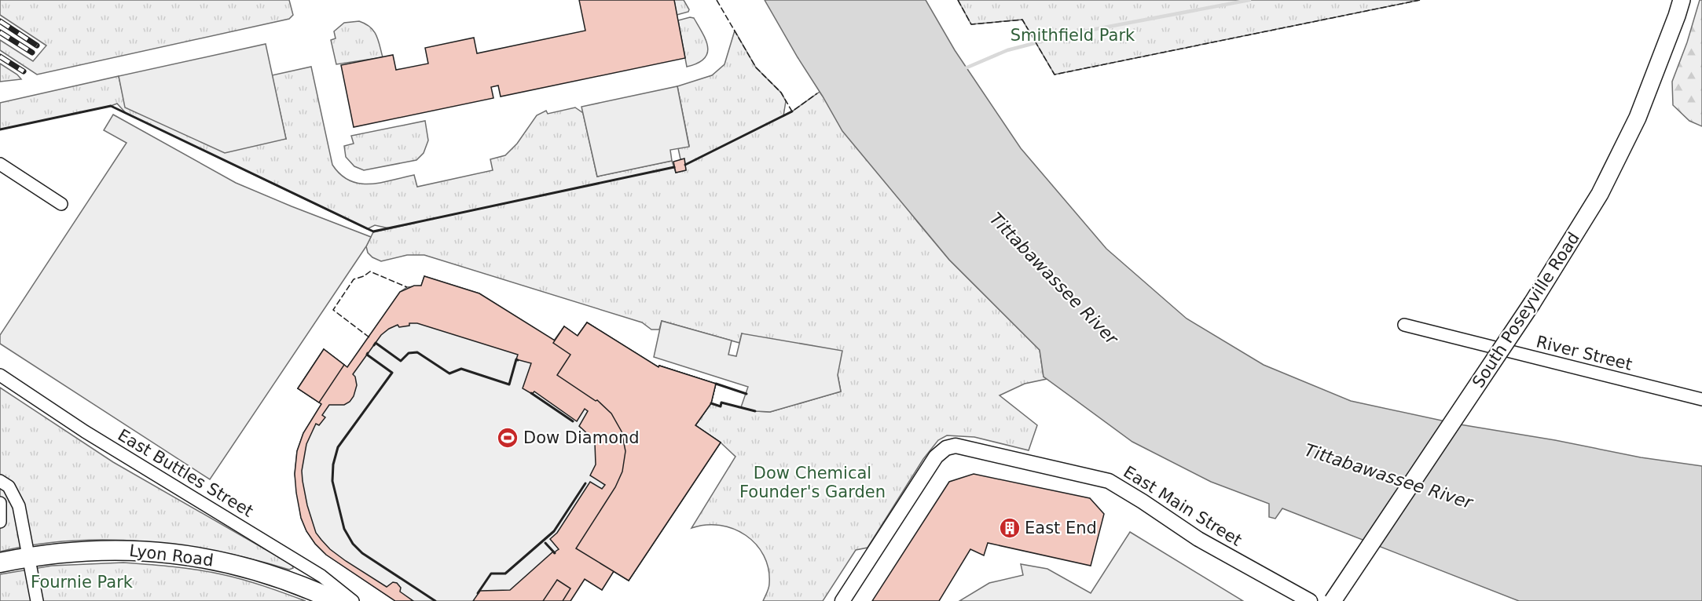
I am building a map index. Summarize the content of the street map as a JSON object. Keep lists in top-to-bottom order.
{
  "streets": {
    "highway": ["Lyon Road"],
    "main road": ["South Poseyville Road"],
    "street": ["River Street", "East Buttles Street", "East Main Street"]
  },
  "water": ["Tittabawassee River"],
  "parks": ["Smithfield Park", "Dow Chemical Founder's Garden", "Fournie Park"],
  "places": {
    "sports": ["Dow Diamond"],
    "building": ["East End"]
  }
}
